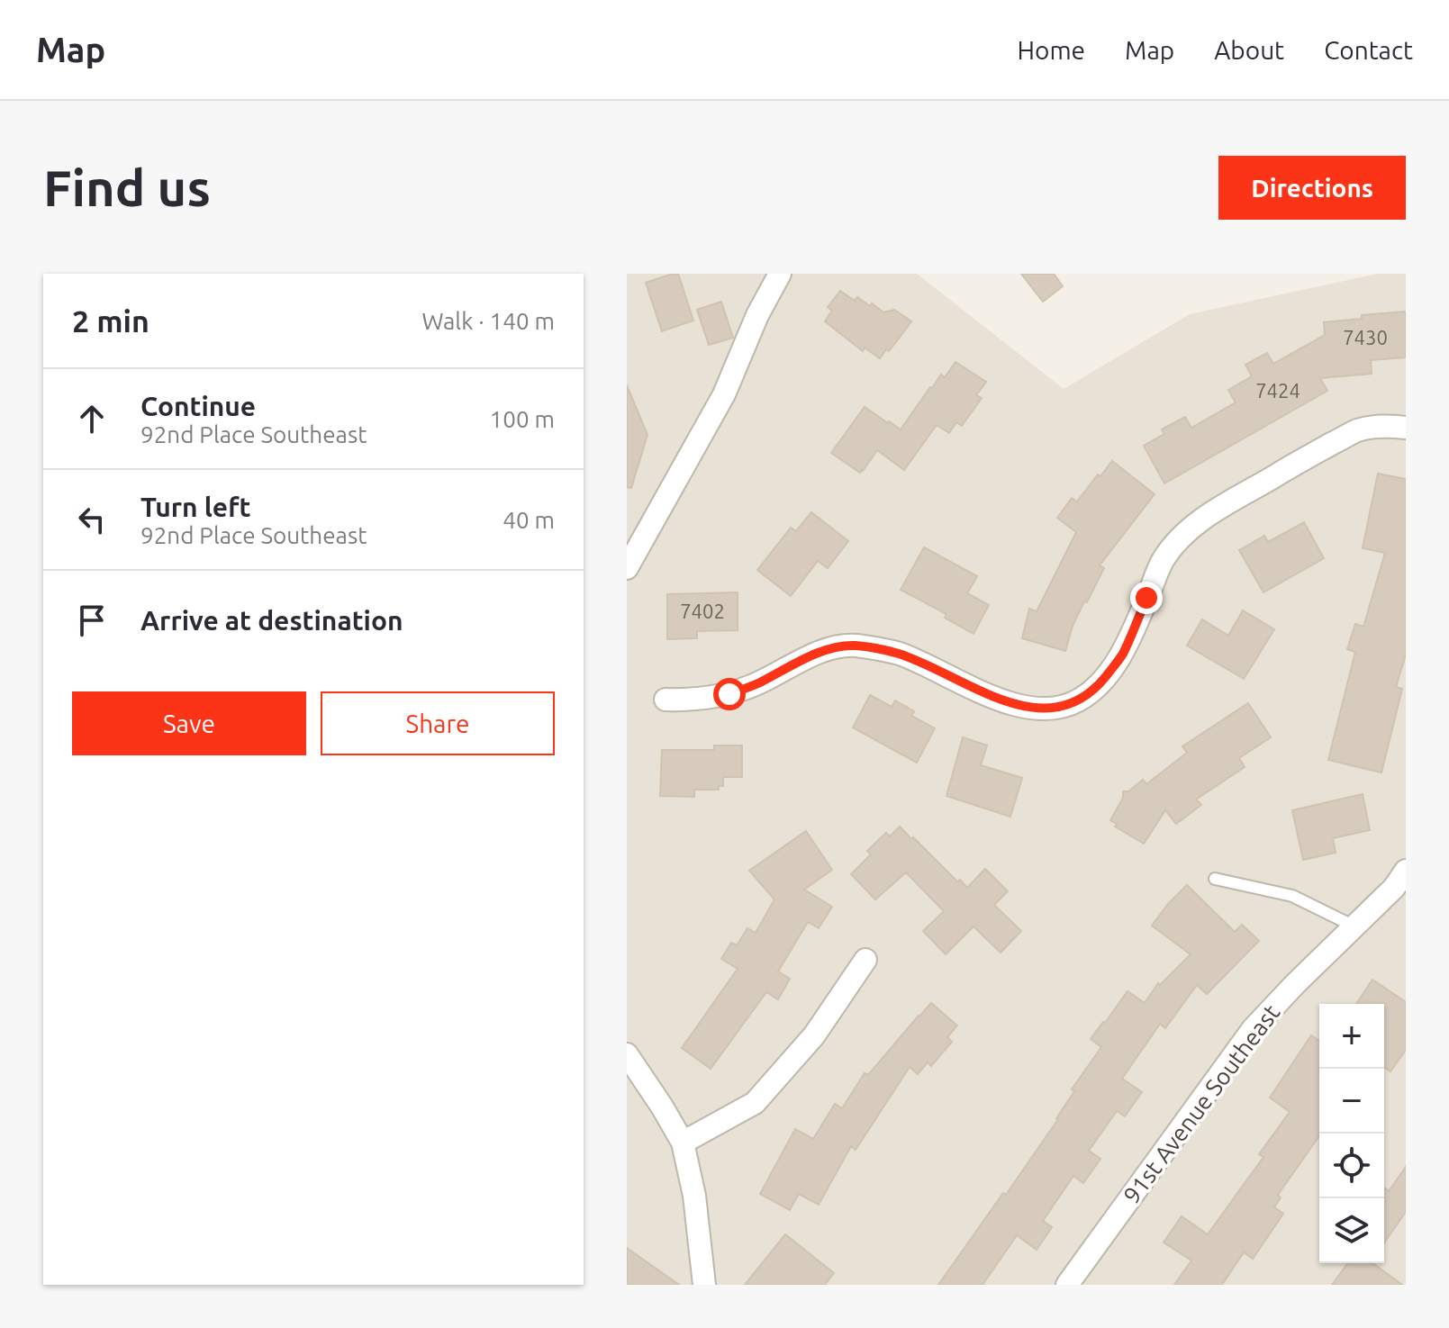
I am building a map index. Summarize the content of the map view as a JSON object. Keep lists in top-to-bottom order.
{
  "streets": {
    "street": ["91st Avenue Southeast"]
  },
  "house_numbers": ["7430", "7424", "7402"],
  "page": {
    "header": "Map",
    "nav": [
      "Home",
      "Map",
      "About",
      "Contact"
    ],
    "buttons": [
      "Directions",
      ["Save", "Share"]
    ],
    "title": "Find us",
    "heading": ["2 min", "Walk · 140 m"],
    "list": [
      ["Continue", "92nd Place Southeast", "100 m"],
      ["Turn left", "92nd Place Southeast", "40 m"],
      "Arrive at destination"
    ],
    "map_buttons": ["+", "−"]
  }
}
